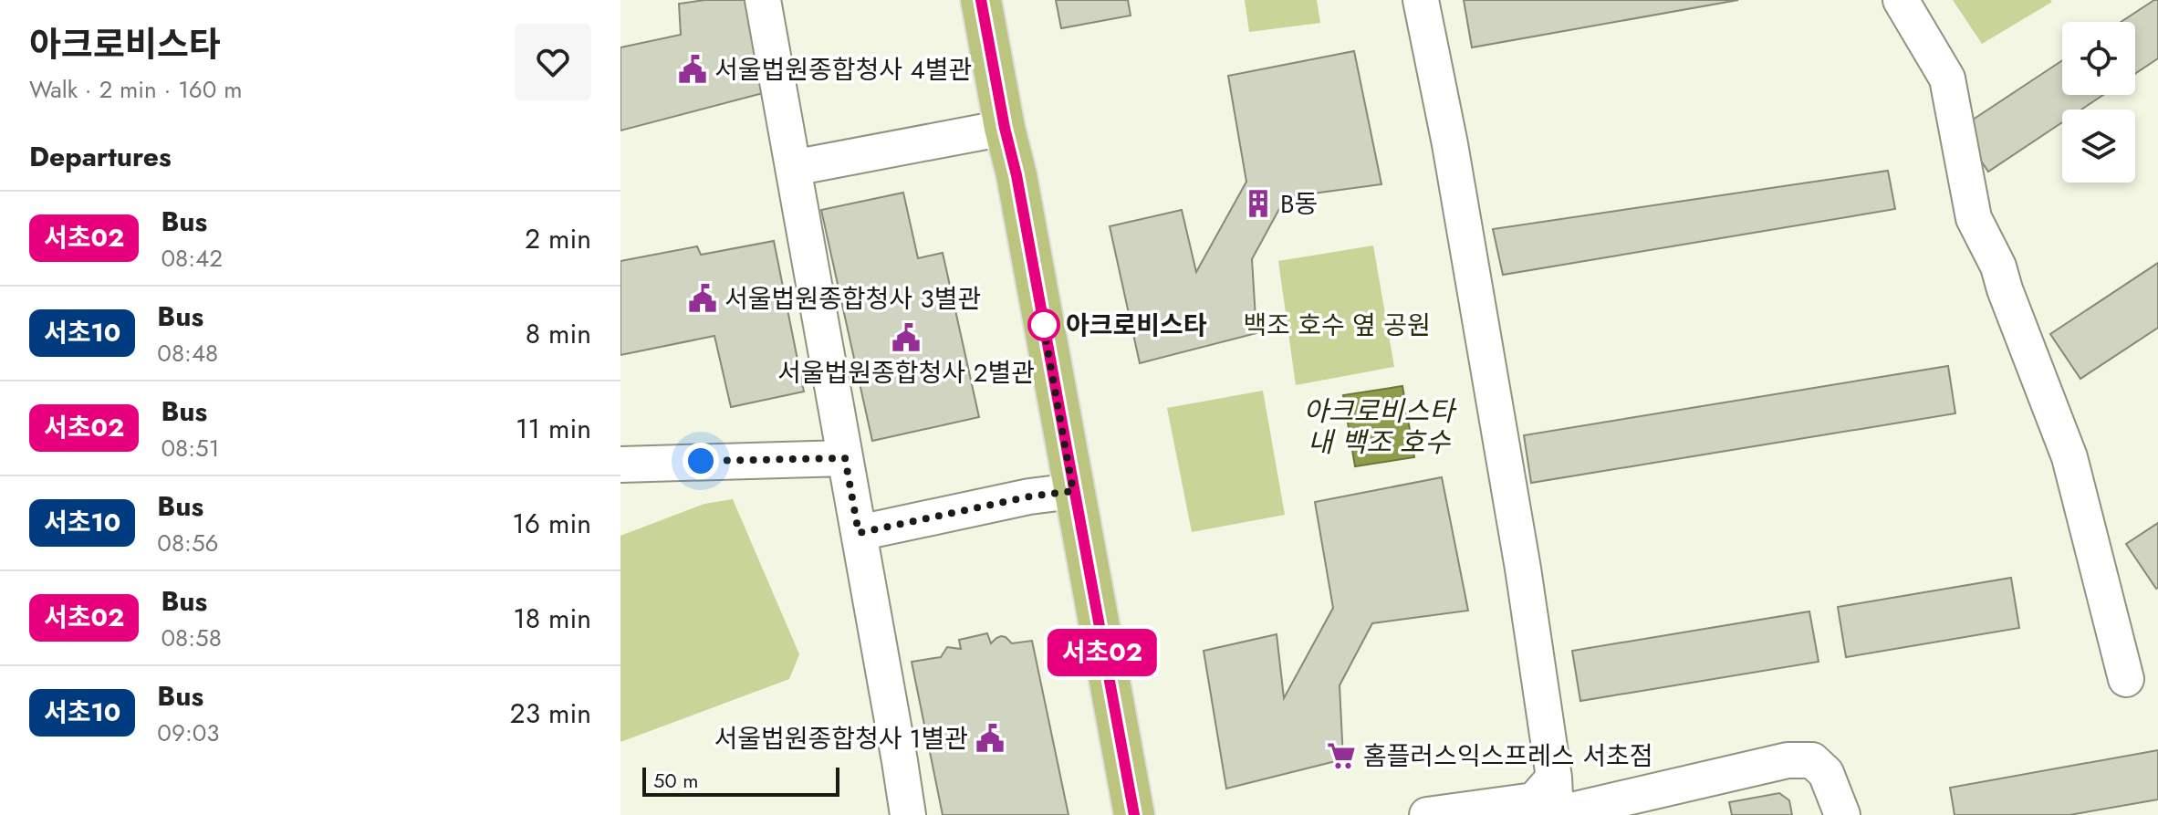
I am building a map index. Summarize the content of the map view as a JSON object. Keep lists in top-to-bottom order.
{
  "water": ["아크로비스타 내 백조 호수"],
  "parks": ["백조 호수 옆 공원"],
  "places": {
    "public building": [
      "서울법원종합청사 4별관",
      "서울법원종합청사 3별관",
      "서울법원종합청사 2별관",
      "서울법원종합청사 1별관"
    ],
    "building": ["B동"],
    "other": ["아크로비스타"],
    "supermarket": ["홈플러스익스프레스 서초점"]
  },
  "lines": ["bus line 서초02"],
  "scale_bar": "50 m",
  "page": {
    "heading": [
      ["아크로비스타", "Walk · 2 min · 160 m"],
      "Departures"
    ],
    "on_map": "서초02",
    "list": [
      {
        "mark": "서초02",
        "name": "Bus",
        "note": "08:42",
        "value": "2 min"
      },
      {
        "mark": "서초10",
        "name": "Bus",
        "note": "08:48",
        "value": "8 min"
      },
      {
        "mark": "서초02",
        "name": "Bus",
        "note": "08:51",
        "value": "11 min"
      },
      {
        "mark": "서초10",
        "name": "Bus",
        "note": "08:56",
        "value": "16 min"
      },
      {
        "mark": "서초02",
        "name": "Bus",
        "note": "08:58",
        "value": "18 min"
      },
      {
        "mark": "서초10",
        "name": "Bus",
        "note": "09:03",
        "value": "23 min"
      }
    ],
    "scale": "50 m"
  }
}
